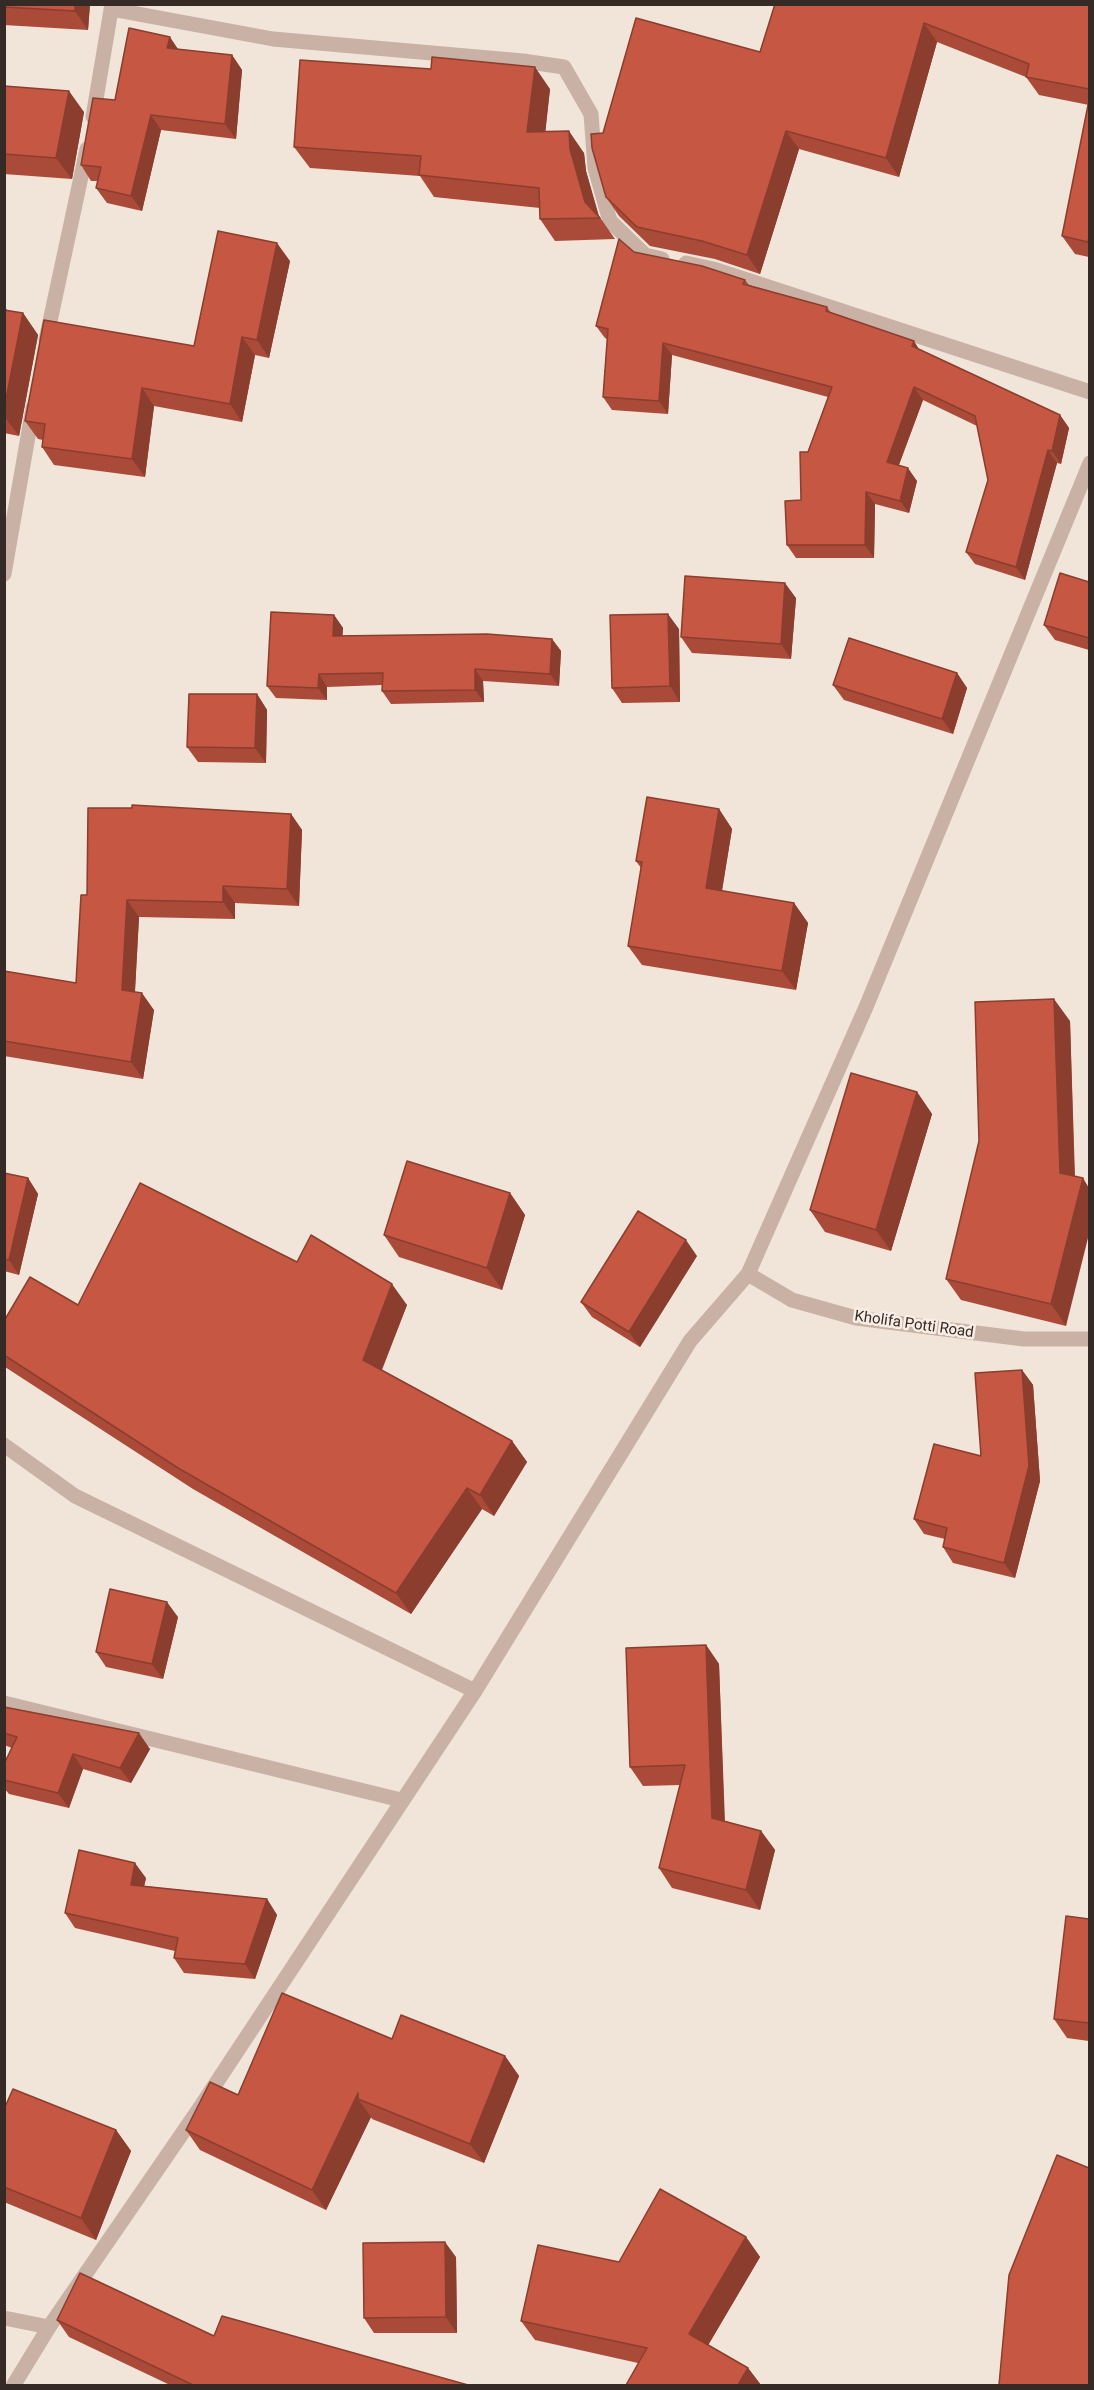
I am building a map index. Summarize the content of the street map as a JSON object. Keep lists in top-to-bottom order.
{
  "streets": {
    "street": ["Kholifa Potti Road"]
  }
}
